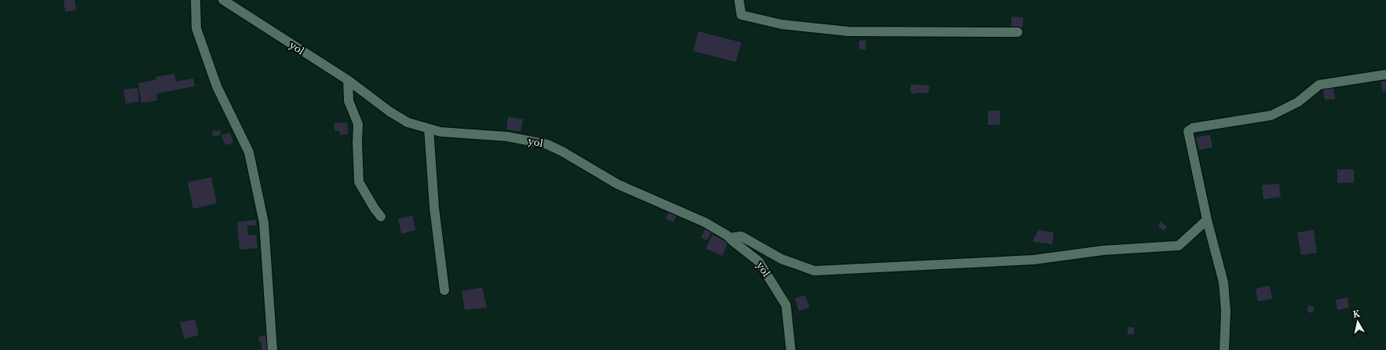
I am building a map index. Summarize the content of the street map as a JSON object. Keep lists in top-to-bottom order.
{
  "streets": {
    "street": ["yol"]
  },
  "north": "top"
}
